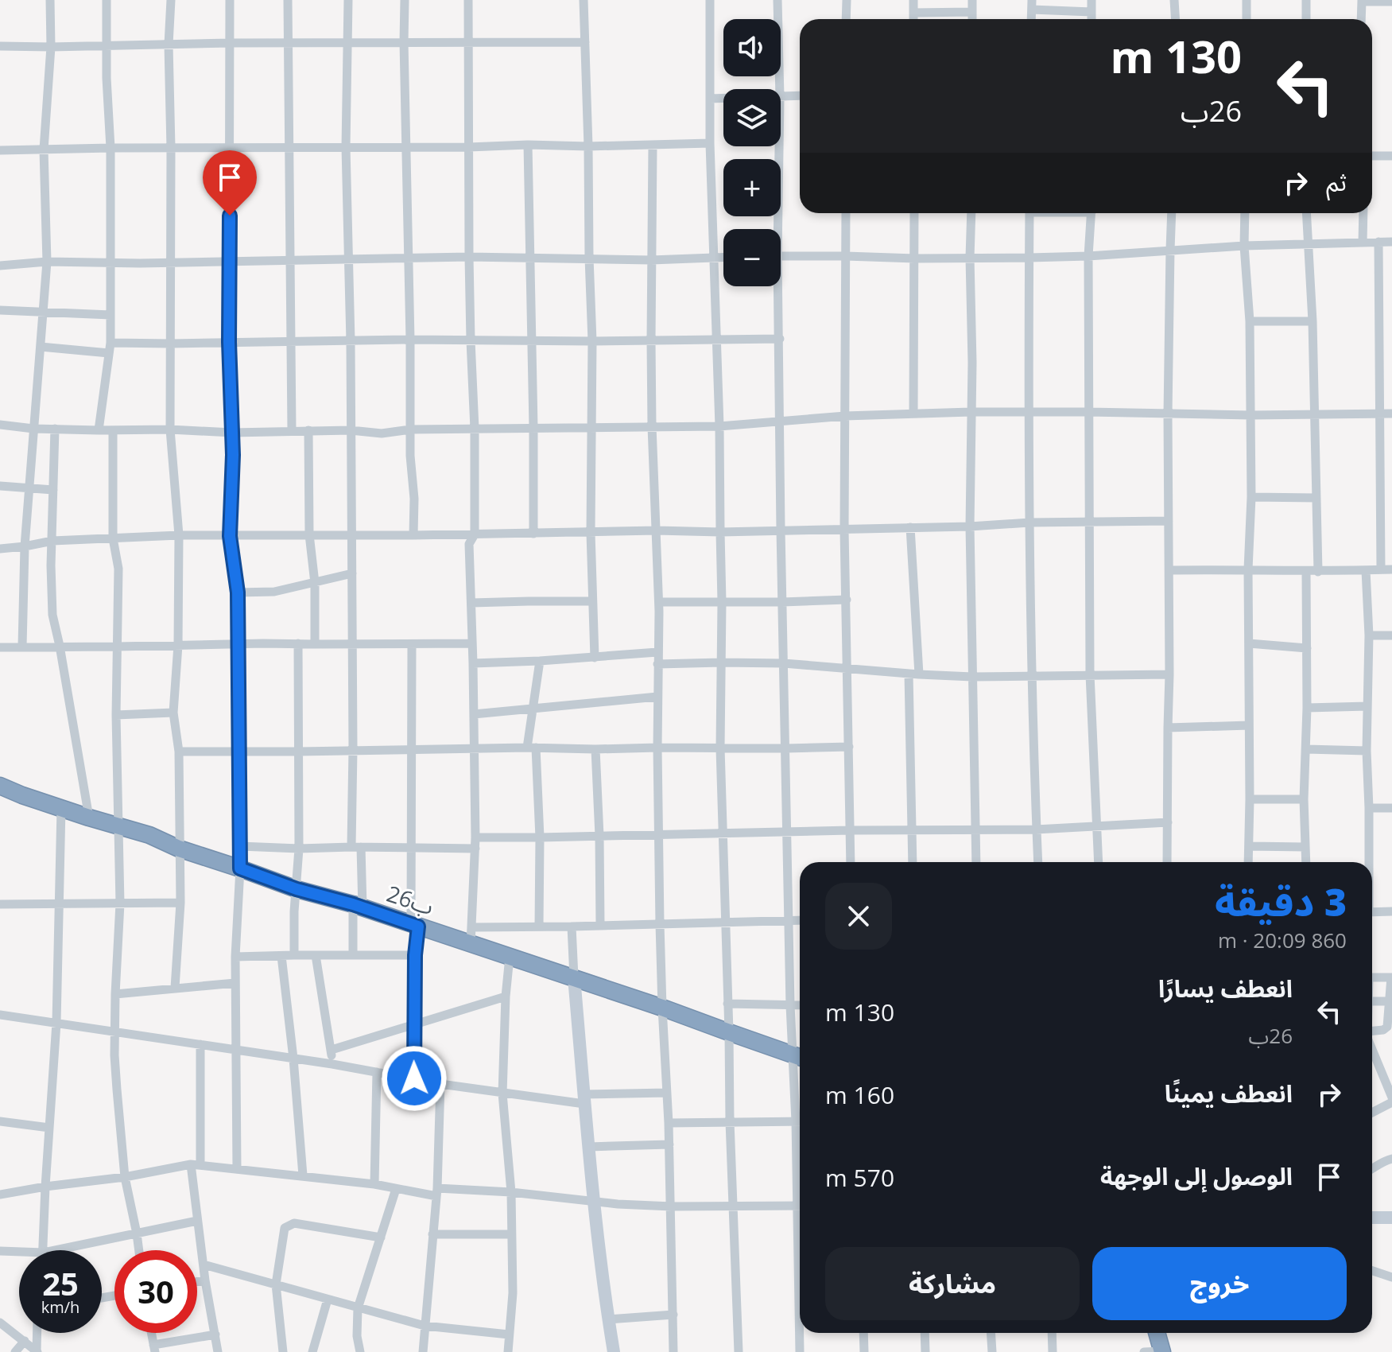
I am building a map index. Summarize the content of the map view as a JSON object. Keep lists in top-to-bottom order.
{
  "streets": {
    "highway": ["26ب"]
  },
  "page": {
    "map_buttons": ["+", "−"],
    "turn": ["130 m", "26ب"],
    "then": "ثم",
    "heading": ["3 دقيقة", "860 m · 20:09"],
    "list": [
      {
        "name": "انعطف يسارًا",
        "note": "26ب",
        "value": "130 m"
      },
      {
        "name": "انعطف يمينًا",
        "value": "160 m"
      },
      {
        "name": "الوصول إلى الوجهة",
        "value": "570 m"
      }
    ],
    "buttons": ["خروج", "مشاركة"],
    "speed": "25 km/h",
    "limit": "30"
  }
}
